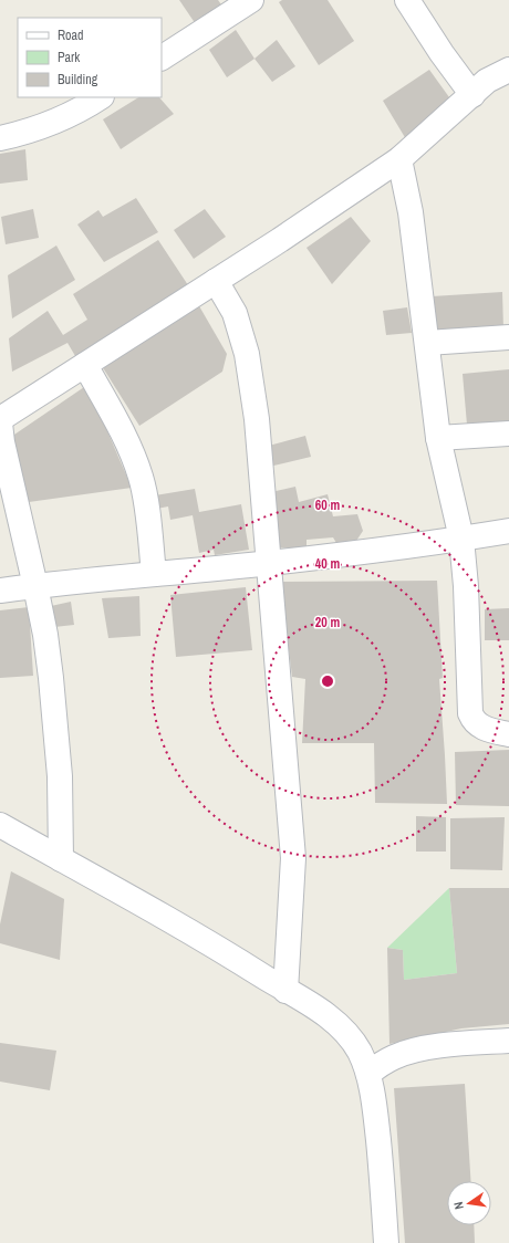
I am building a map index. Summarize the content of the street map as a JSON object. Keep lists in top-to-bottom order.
{
  "legend": ["Road", "Park", "Building"],
  "north": "left",
  "rings": ["60 m", "40 m", "20 m"]
}
